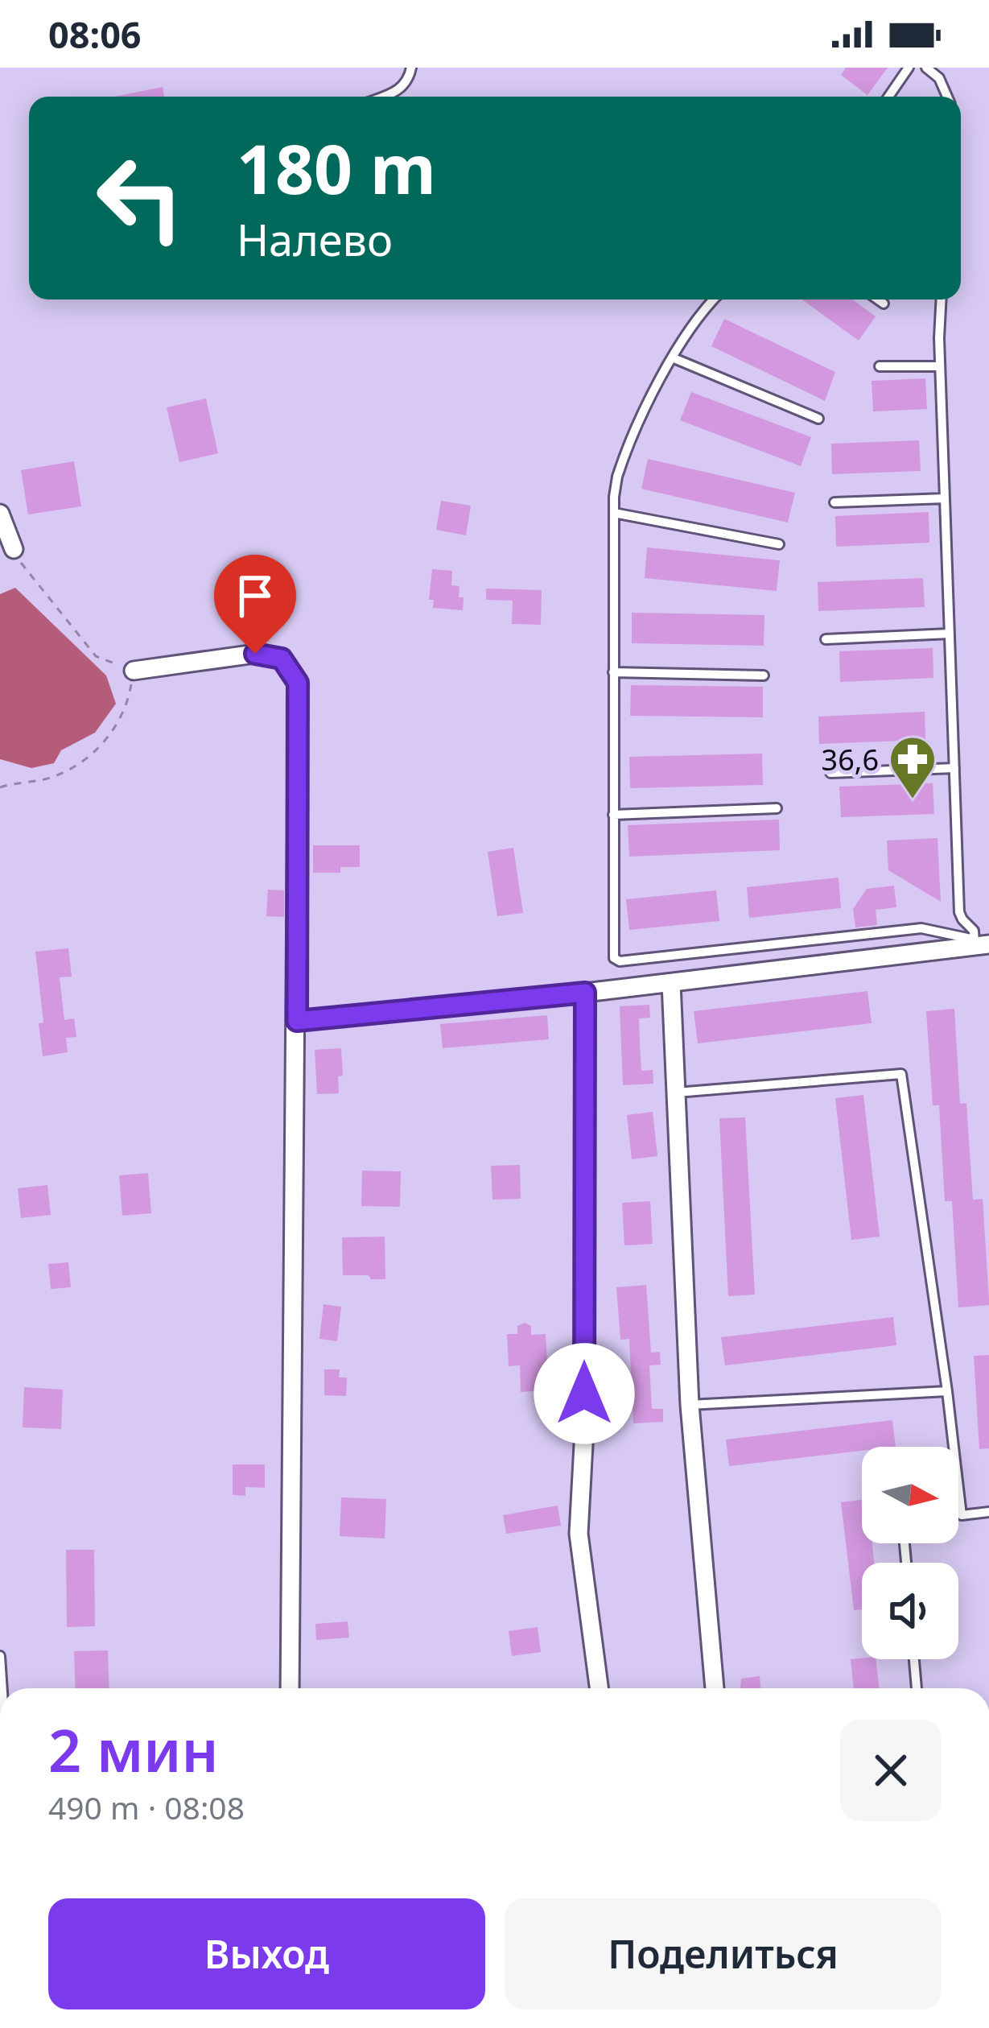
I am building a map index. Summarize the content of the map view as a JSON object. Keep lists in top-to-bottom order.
{
  "places": {
    "pharmacy": ["36,6"]
  },
  "north": "right",
  "page": {
    "status": "08:06",
    "turn": ["180 m", "Налево"],
    "heading": ["2 мин", "490 m · 08:08"],
    "buttons": ["Выход", "Поделиться"]
  }
}
